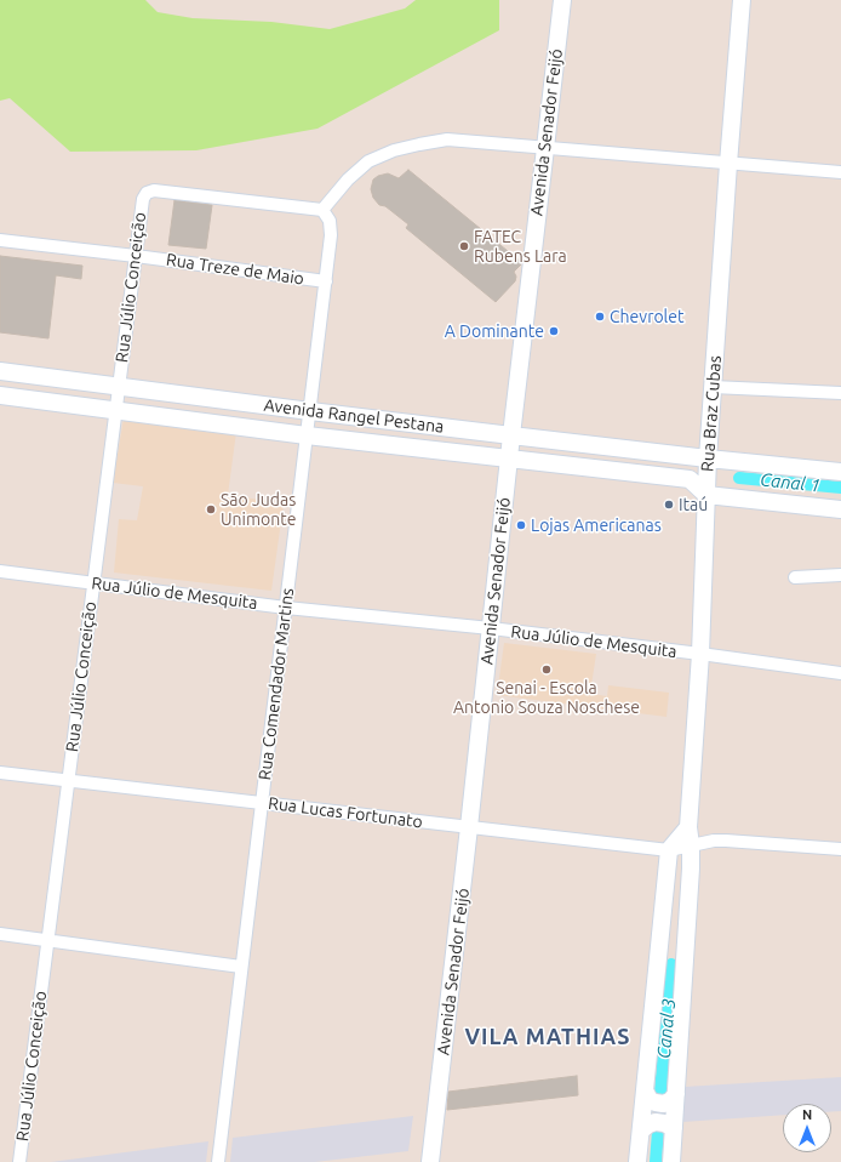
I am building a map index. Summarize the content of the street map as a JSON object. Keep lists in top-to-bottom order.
{
  "streets": {
    "main road": ["Avenida Senador Feijó", "Rua Braz Cubas", "Avenida Rangel Pestana"],
    "street": [
      "Rua Treze de Maio",
      "Rua Júlio Conceição",
      "Rua Júlio de Mesquita",
      "Rua Comendador Martins",
      "Rua Lucas Fortunato"
    ]
  },
  "crossings": [
    ["Avenida Senador Feijó", "Avenida Rangel Pestana"],
    ["Avenida Senador Feijó", "Rua Júlio de Mesquita"],
    ["Avenida Senador Feijó", "Rua Lucas Fortunato"],
    ["Rua Treze de Maio", "Rua Júlio Conceição"],
    ["Rua Treze de Maio", "Rua Comendador Martins"],
    ["Rua Júlio Conceição", "Avenida Rangel Pestana"],
    ["Rua Júlio Conceição", "Rua Júlio de Mesquita"],
    ["Rua Júlio Conceição", "Rua Comendador Martins"],
    ["Rua Júlio Conceição", "Rua Lucas Fortunato"],
    ["Rua Braz Cubas", "Avenida Rangel Pestana"],
    ["Rua Braz Cubas", "Rua Júlio de Mesquita"],
    ["Rua Braz Cubas", "Rua Lucas Fortunato"],
    ["Avenida Rangel Pestana", "Rua Comendador Martins"],
    ["Rua Júlio de Mesquita", "Rua Comendador Martins"],
    ["Rua Comendador Martins", "Rua Lucas Fortunato"]
  ],
  "districts": ["VILA MATHIAS"],
  "water": ["Canal 1", "Canal 3"],
  "places": [
    "FATEC Rubens Lara",
    "Chevrolet",
    "A Dominante",
    "Itaú",
    "São Judas Unimonte",
    "Lojas Americanas",
    "Senai - Escola Antonio Souza Noschese"
  ],
  "north": "top"
}
